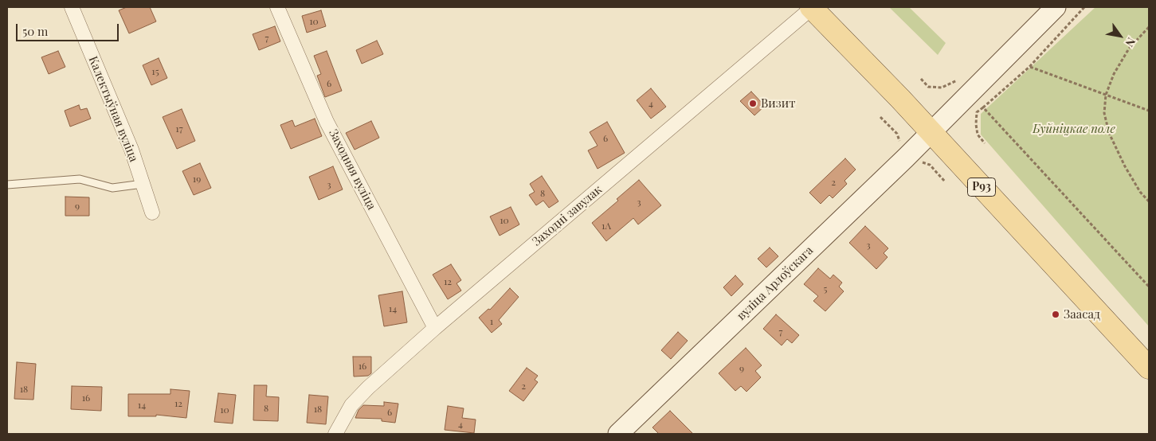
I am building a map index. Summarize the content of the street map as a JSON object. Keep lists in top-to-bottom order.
{
  "streets": {
    "main road": ["Р93"],
    "street": [
      "Калектыўная вуліца",
      "Заходняя вуліца",
      "Заходні завулак",
      "вуліца Арлоўскага"
    ]
  },
  "crossings": [
    ["Заходняя вуліца", "Заходні завулак"],
    ["Р93", "Заходні завулак"],
    ["Р93", "вуліца Арлоўскага"]
  ],
  "parks": ["Буйніцкае поле"],
  "places": ["Визит", "Заасад"],
  "house_numbers": [
    "10",
    "7",
    "15",
    "6",
    "4",
    "17",
    "6",
    "19",
    "2",
    "3",
    "8",
    "3",
    "9",
    "10",
    "1А",
    "3",
    "12",
    "5",
    "14",
    "1",
    "7",
    "16",
    "9",
    "2",
    "18",
    "16",
    "12",
    "14",
    "8",
    "18",
    "10",
    "6",
    "4"
  ],
  "scale_bar": "50 m",
  "north": "bottom right"
}
